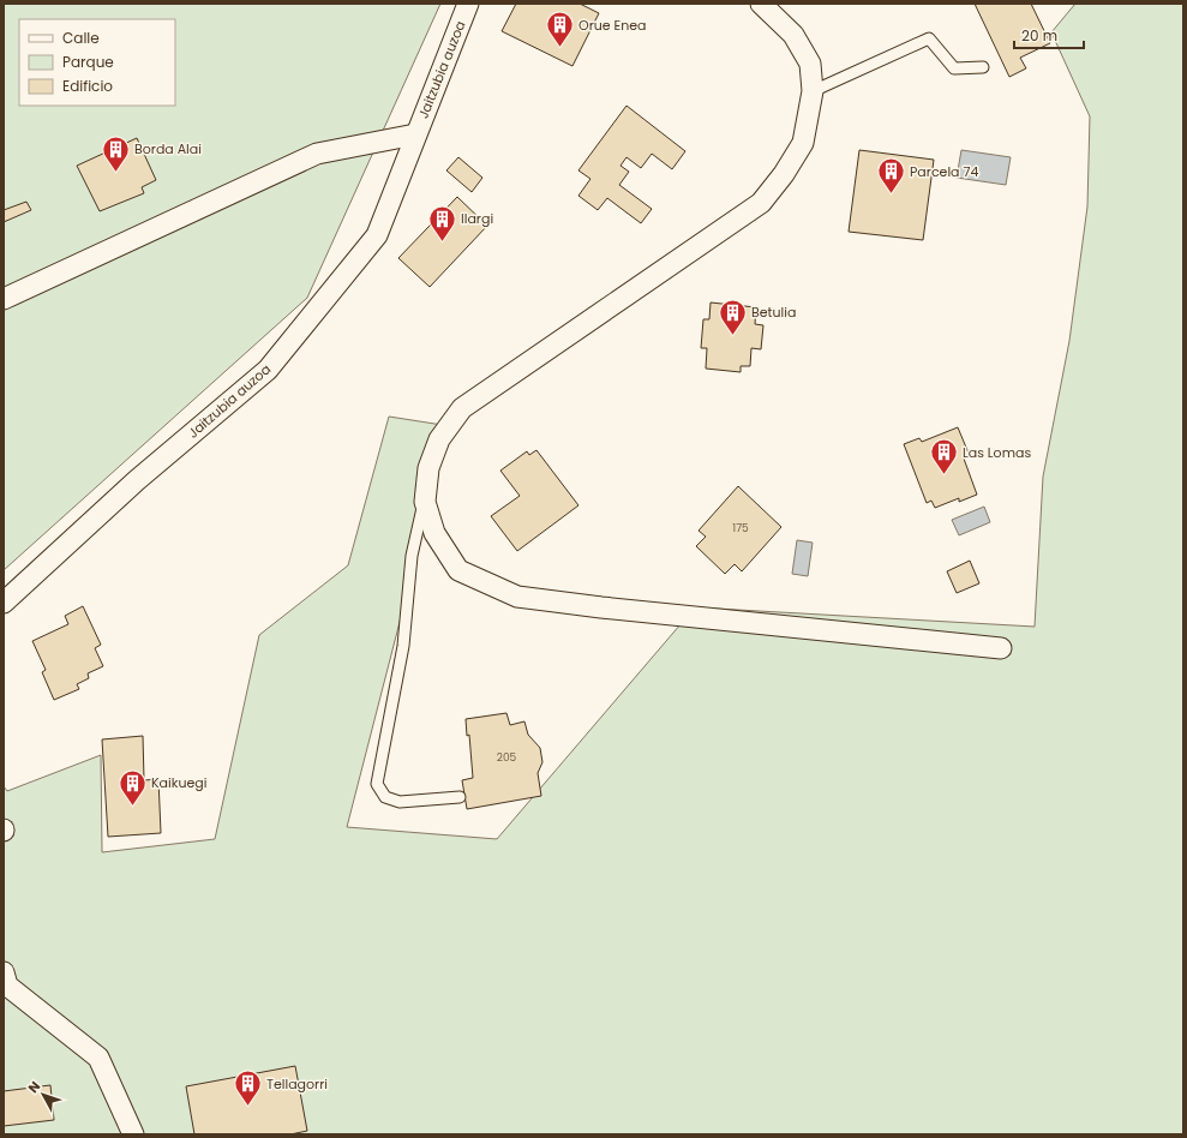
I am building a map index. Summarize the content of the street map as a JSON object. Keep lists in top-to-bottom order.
{
  "streets": {
    "street": ["Jaitzubia auzoa"]
  },
  "places": {
    "building": [
      "Orue Enea",
      "Borda Alai",
      "Parcela 74",
      "Ilargi",
      "Betulia",
      "Las Lomas",
      "Kaikuegi",
      "Tellagorri"
    ]
  },
  "house_numbers": ["175", "205"],
  "legend": ["Calle", "Parque", "Edificio"],
  "scale_bar": "20 m",
  "north": "top left"
}
